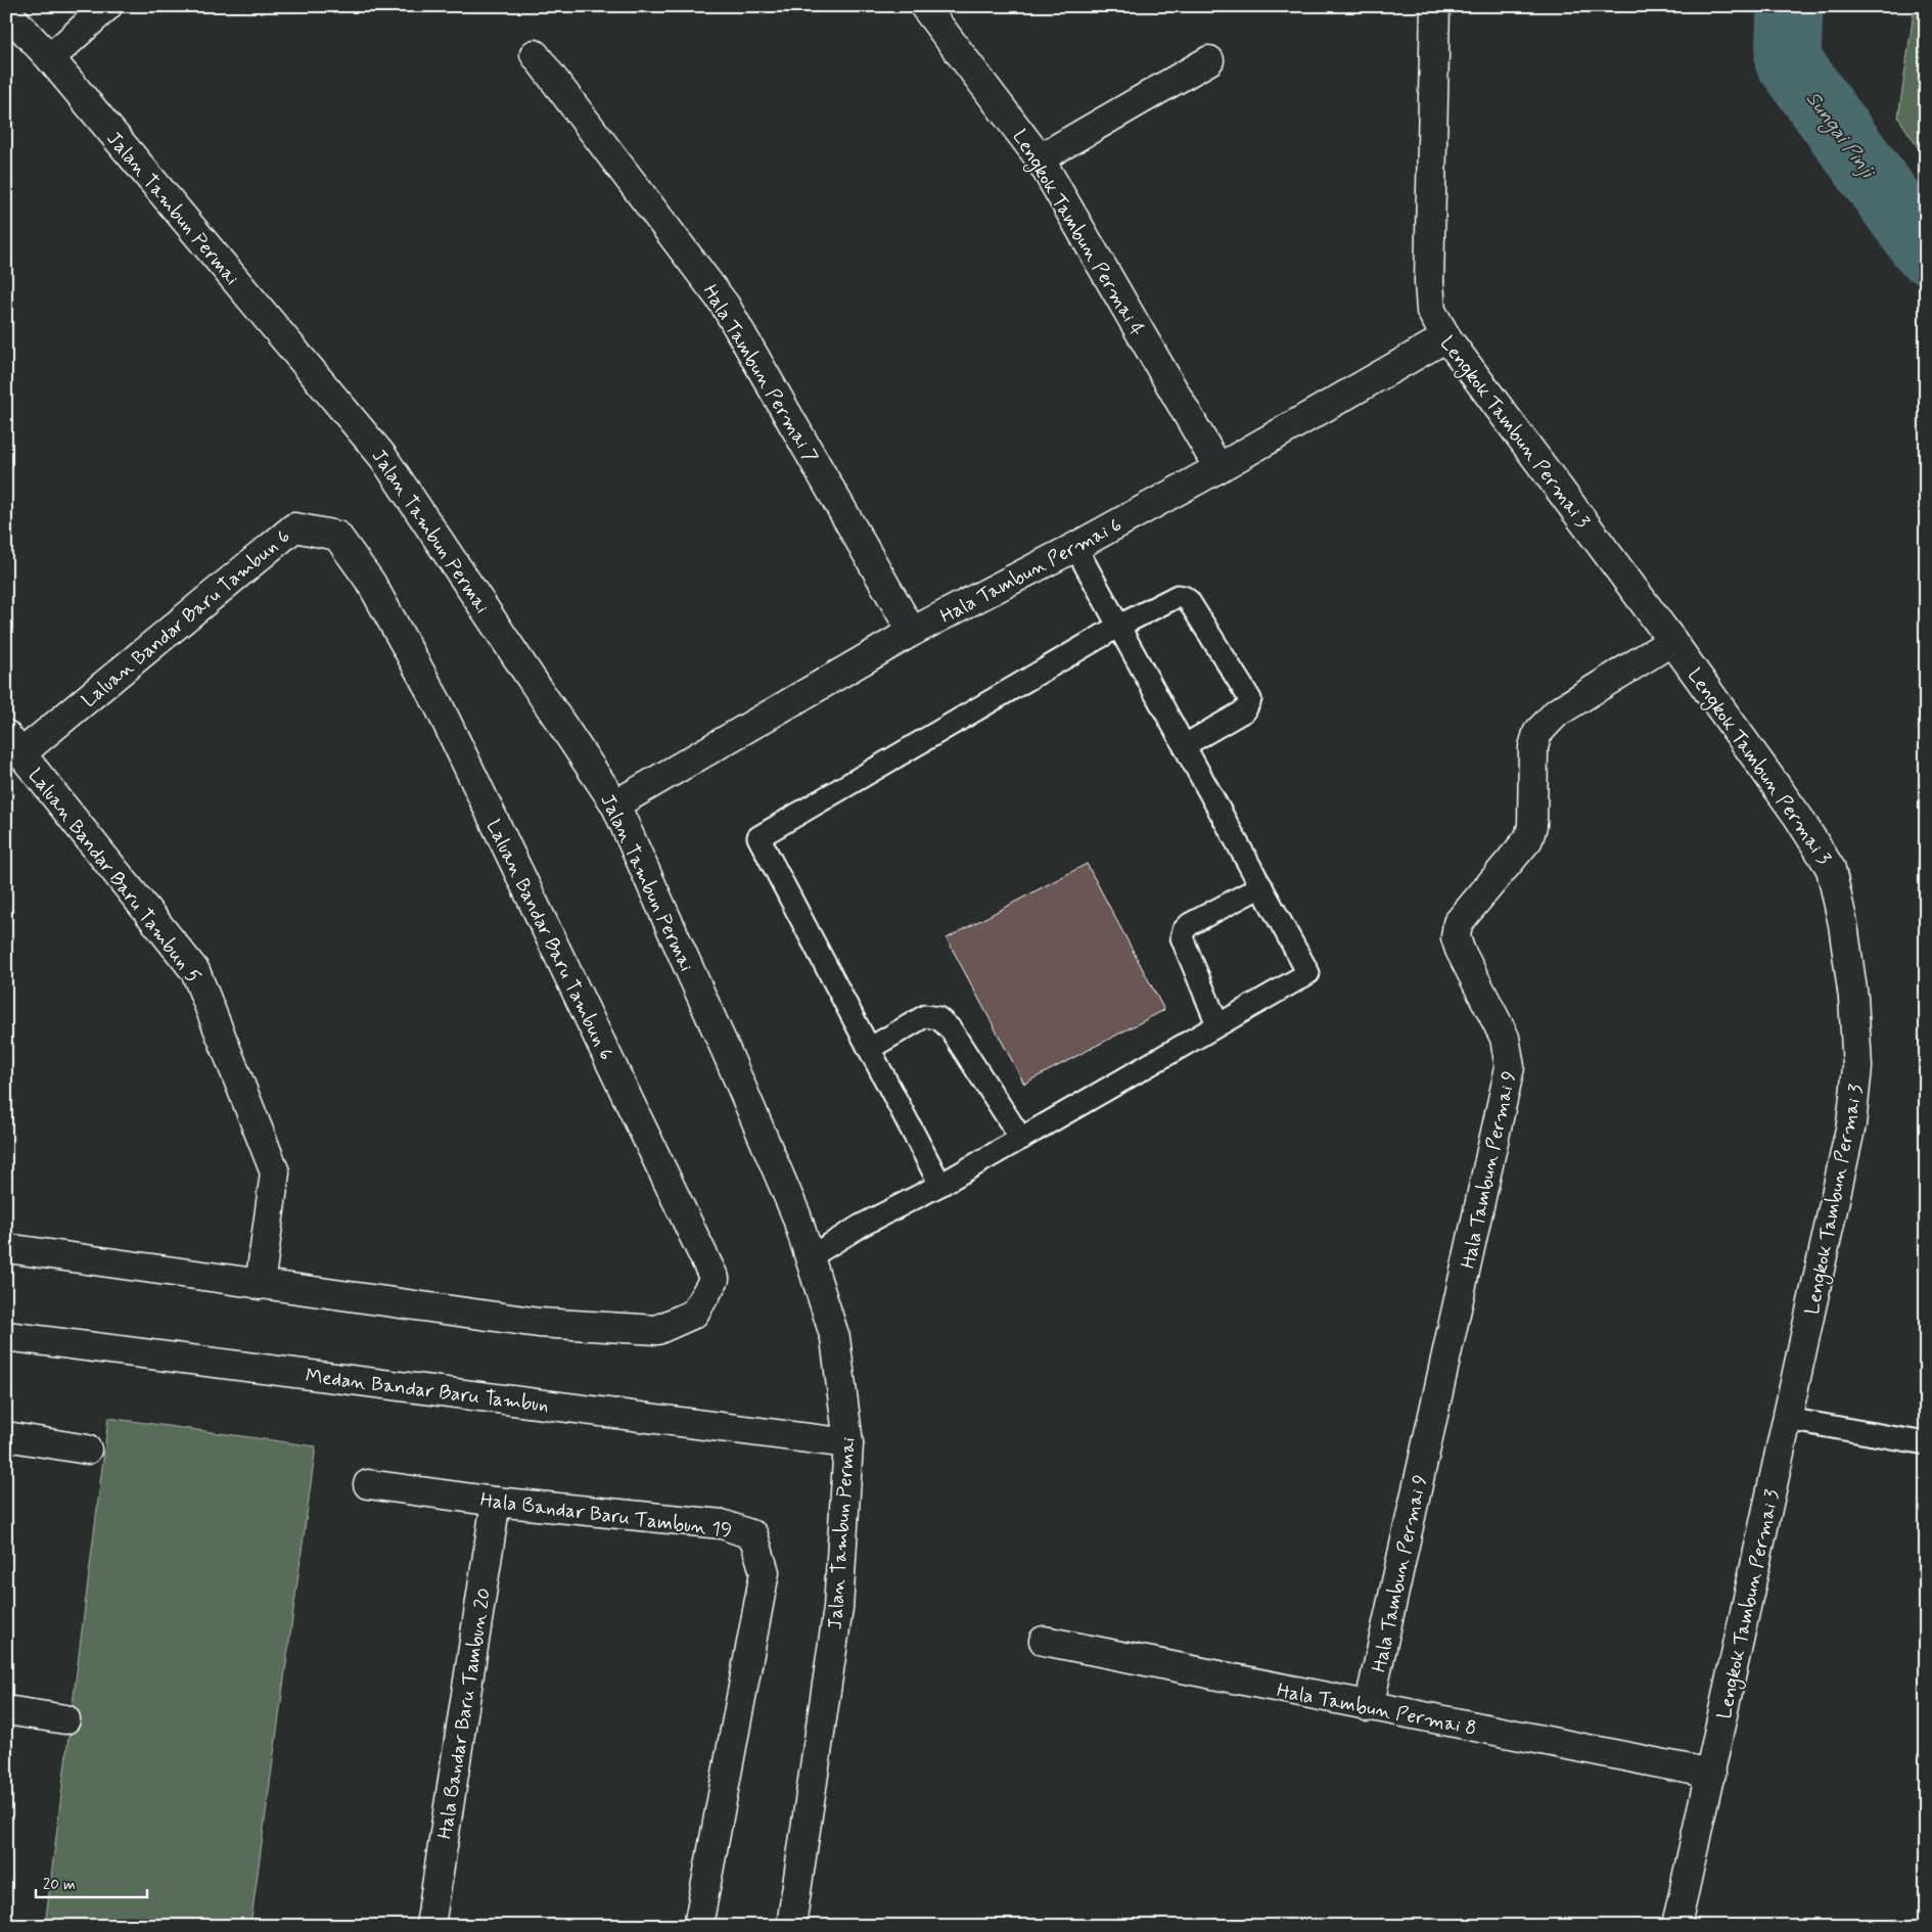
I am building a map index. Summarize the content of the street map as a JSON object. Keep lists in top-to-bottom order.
{
  "streets": {
    "street": [
      "Jalan Tambun Permai",
      "Lengkok Tambun Permai 4",
      "Hala Tambun Permai 7",
      "Lengkok Tambun Permai 3",
      "Hala Tambun Permai 6",
      "Laluan Bandar Baru Tambun 6",
      "Laluan Bandar Baru Tambun 5",
      "Hala Tambun Permai 9",
      "Medan Bandar Baru Tambun",
      "Hala Bandar Baru Tambun 19",
      "Hala Tambun Permai 8",
      "Hala Bandar Baru Tambun 20"
    ]
  },
  "crossings": [
    ["Jalan Tambun Permai", "Hala Tambun Permai 6"],
    ["Jalan Tambun Permai", "Medan Bandar Baru Tambun"],
    ["Lengkok Tambun Permai 4", "Hala Tambun Permai 6"],
    ["Hala Tambun Permai 7", "Hala Tambun Permai 6"],
    ["Lengkok Tambun Permai 3", "Hala Tambun Permai 6"],
    ["Lengkok Tambun Permai 3", "Hala Tambun Permai 9"],
    ["Lengkok Tambun Permai 3", "Hala Tambun Permai 8"],
    ["Laluan Bandar Baru Tambun 6", "Laluan Bandar Baru Tambun 5"],
    ["Hala Tambun Permai 9", "Hala Tambun Permai 8"],
    ["Hala Bandar Baru Tambun 19", "Hala Bandar Baru Tambun 20"]
  ],
  "water": ["Sungai Pinji"],
  "scale_bar": "20 m"
}
